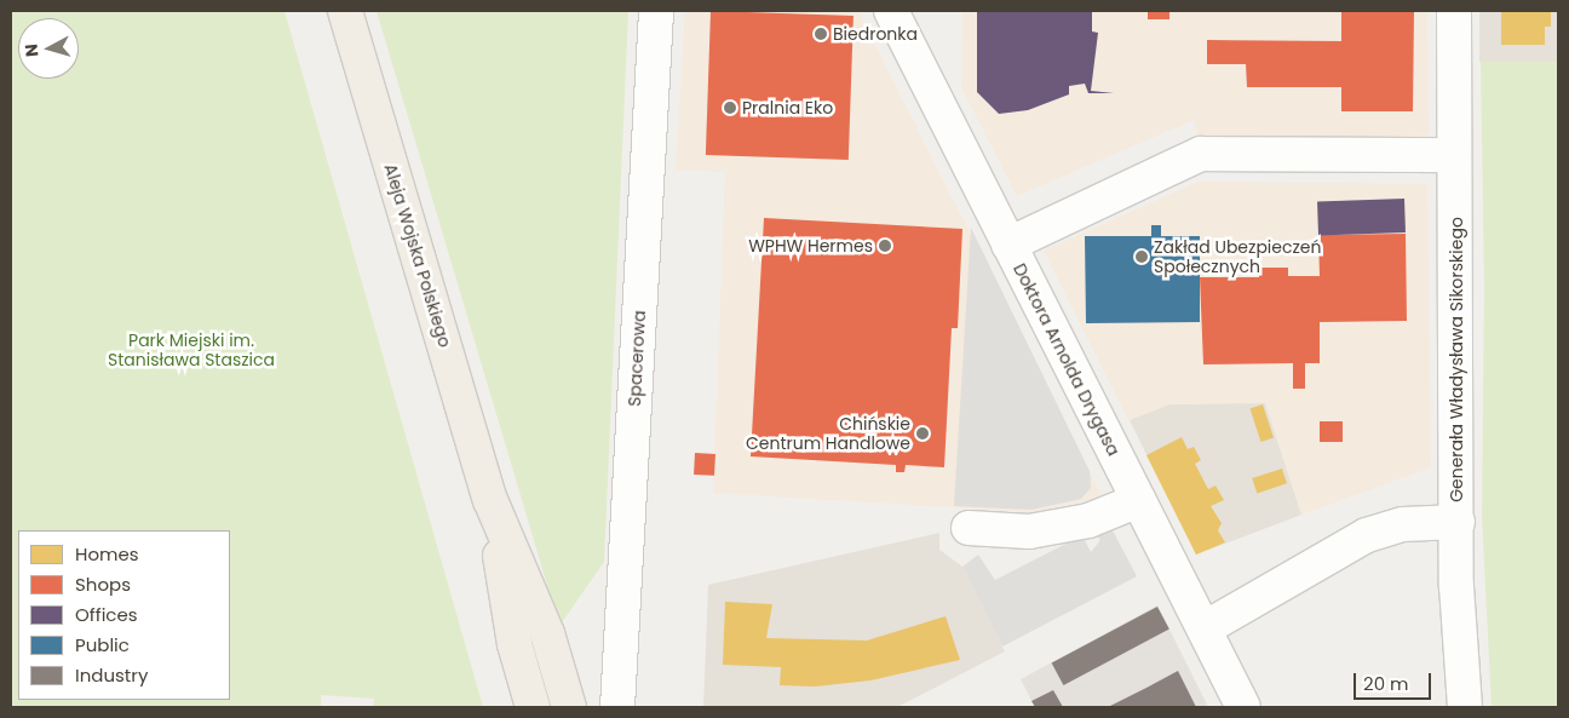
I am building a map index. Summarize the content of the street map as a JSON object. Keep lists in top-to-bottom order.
{
  "streets": {
    "main road": ["Aleja Wojska Polskiego"],
    "street": ["Spacerowa", "Doktora Arnolda Drygasa", "Generała Władysława Sikorskiego"]
  },
  "parks": ["Park Miejski im. Stanisława Staszica"],
  "places": [
    "Biedronka",
    "Pralnia Eko",
    "WPHW Hermes",
    "Zakład Ubezpieczeń Społecznych",
    "Chińskie Centrum Handlowe"
  ],
  "legend": [
    "Homes",
    "Shops",
    "Offices",
    "Public",
    "Industry"
  ],
  "scale_bar": "20 m",
  "north": "left"
}
